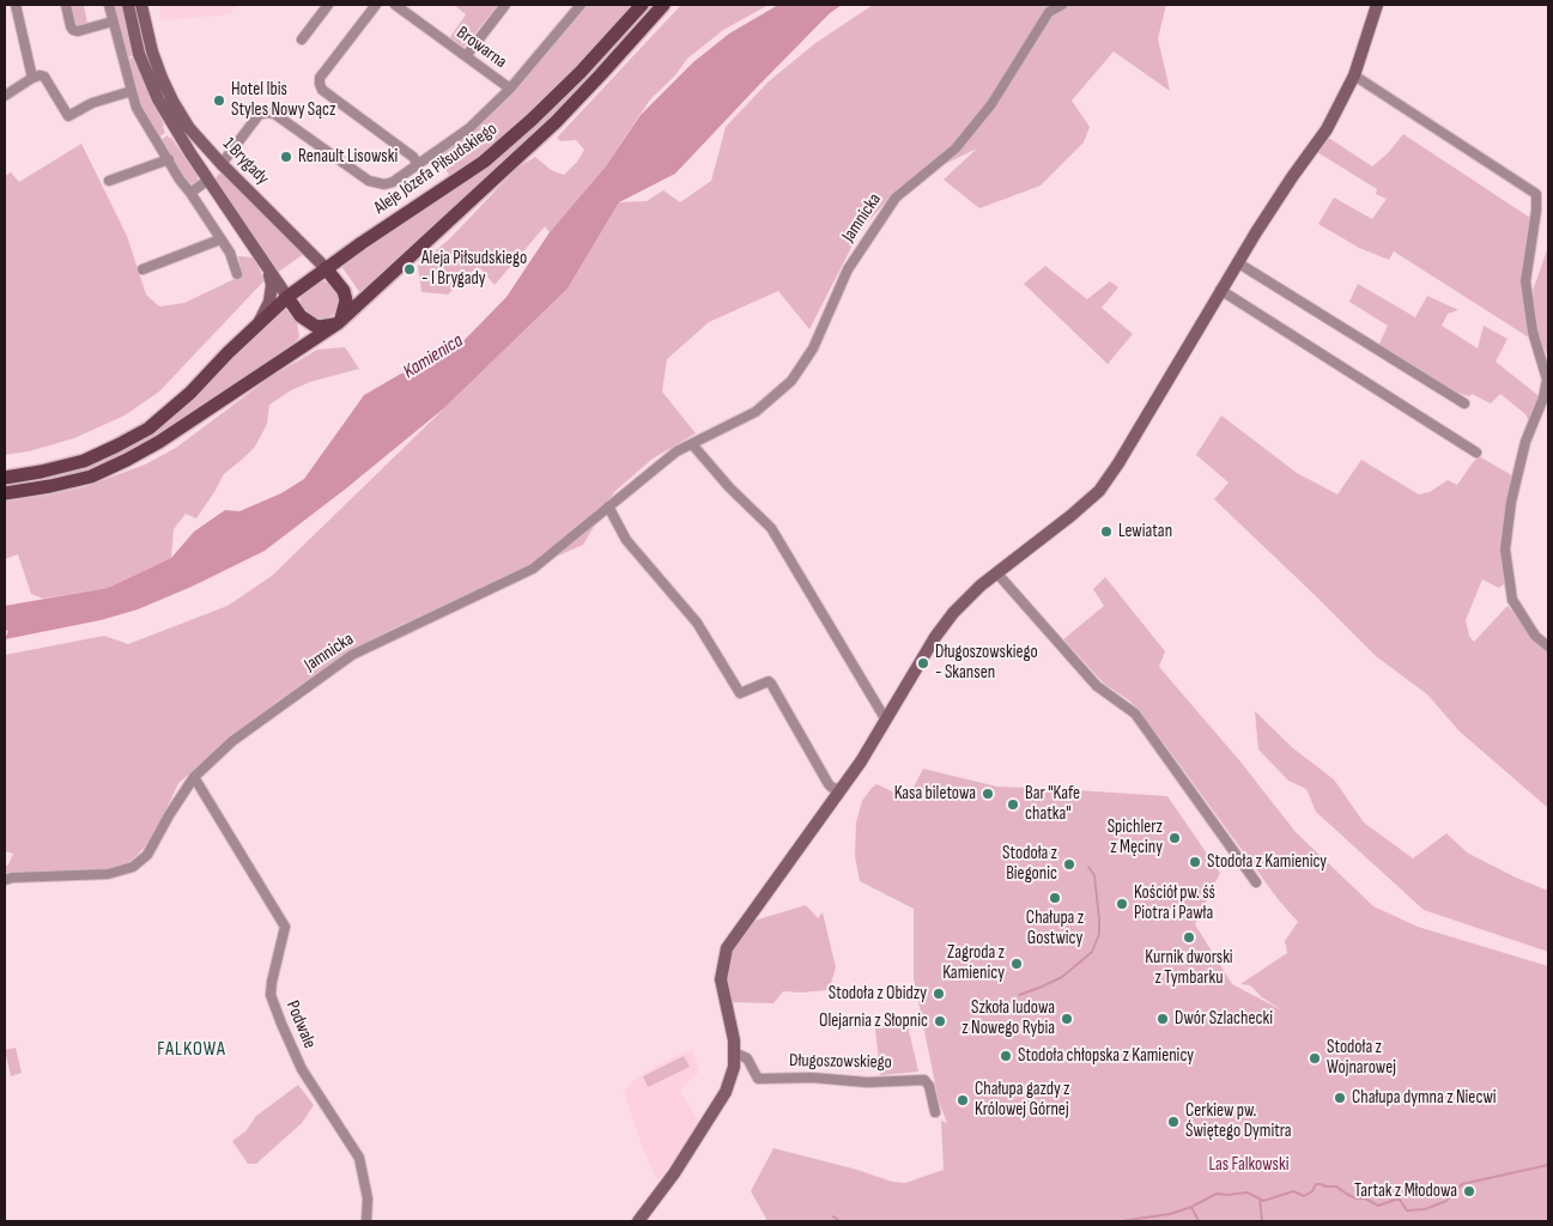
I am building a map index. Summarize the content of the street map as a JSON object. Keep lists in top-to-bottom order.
{
  "streets": {
    "main road": ["1 Brygady", "Aleje Józefa Piłsudskiego"],
    "street": [
      "Browarna",
      "Jamnicka",
      "Podwale",
      "Długoszowskiego"
    ]
  },
  "crossings": [
    ["Browarna", "1 Brygady"],
    ["1 Brygady", "Aleje Józefa Piłsudskiego"],
    ["Jamnicka", "Podwale"]
  ],
  "districts": ["FALKOWA"],
  "water": ["Kamienica"],
  "parks": ["Las Falkowski"],
  "places": [
    "Hotel Ibis Styles Nowy Sącz",
    "Renault Lisowski",
    "Aleja Piłsudskiego - I Brygady",
    "Lewiatan",
    "Długoszowskiego - Skansen",
    "Kasa biletowa",
    "Bar \"Kafe chatka\"",
    "Spichlerz z Męciny",
    "Stodoła z Kamienicy",
    "Stodoła z Biegonic",
    "Chałupa z Gostwicy",
    "Kościół pw. śś Piotra i Pawła",
    "Kurnik dworski z Tymbarku",
    "Zagroda z Kamienicy",
    "Stodoła z Obidzy",
    "Szkoła ludowa z Nowego Rybia",
    "Dwór Szlachecki",
    "Olejarnia z Słopnic",
    "Stodoła chłopska z Kamienicy",
    "Stodoła z Wojnarowej",
    "Chałupa dymna z Niecwi",
    "Chałupa gazdy z Królowej Górnej",
    "Cerkiew pw. Świętego Dymitra",
    "Tartak z Młodowa"
  ]
}
